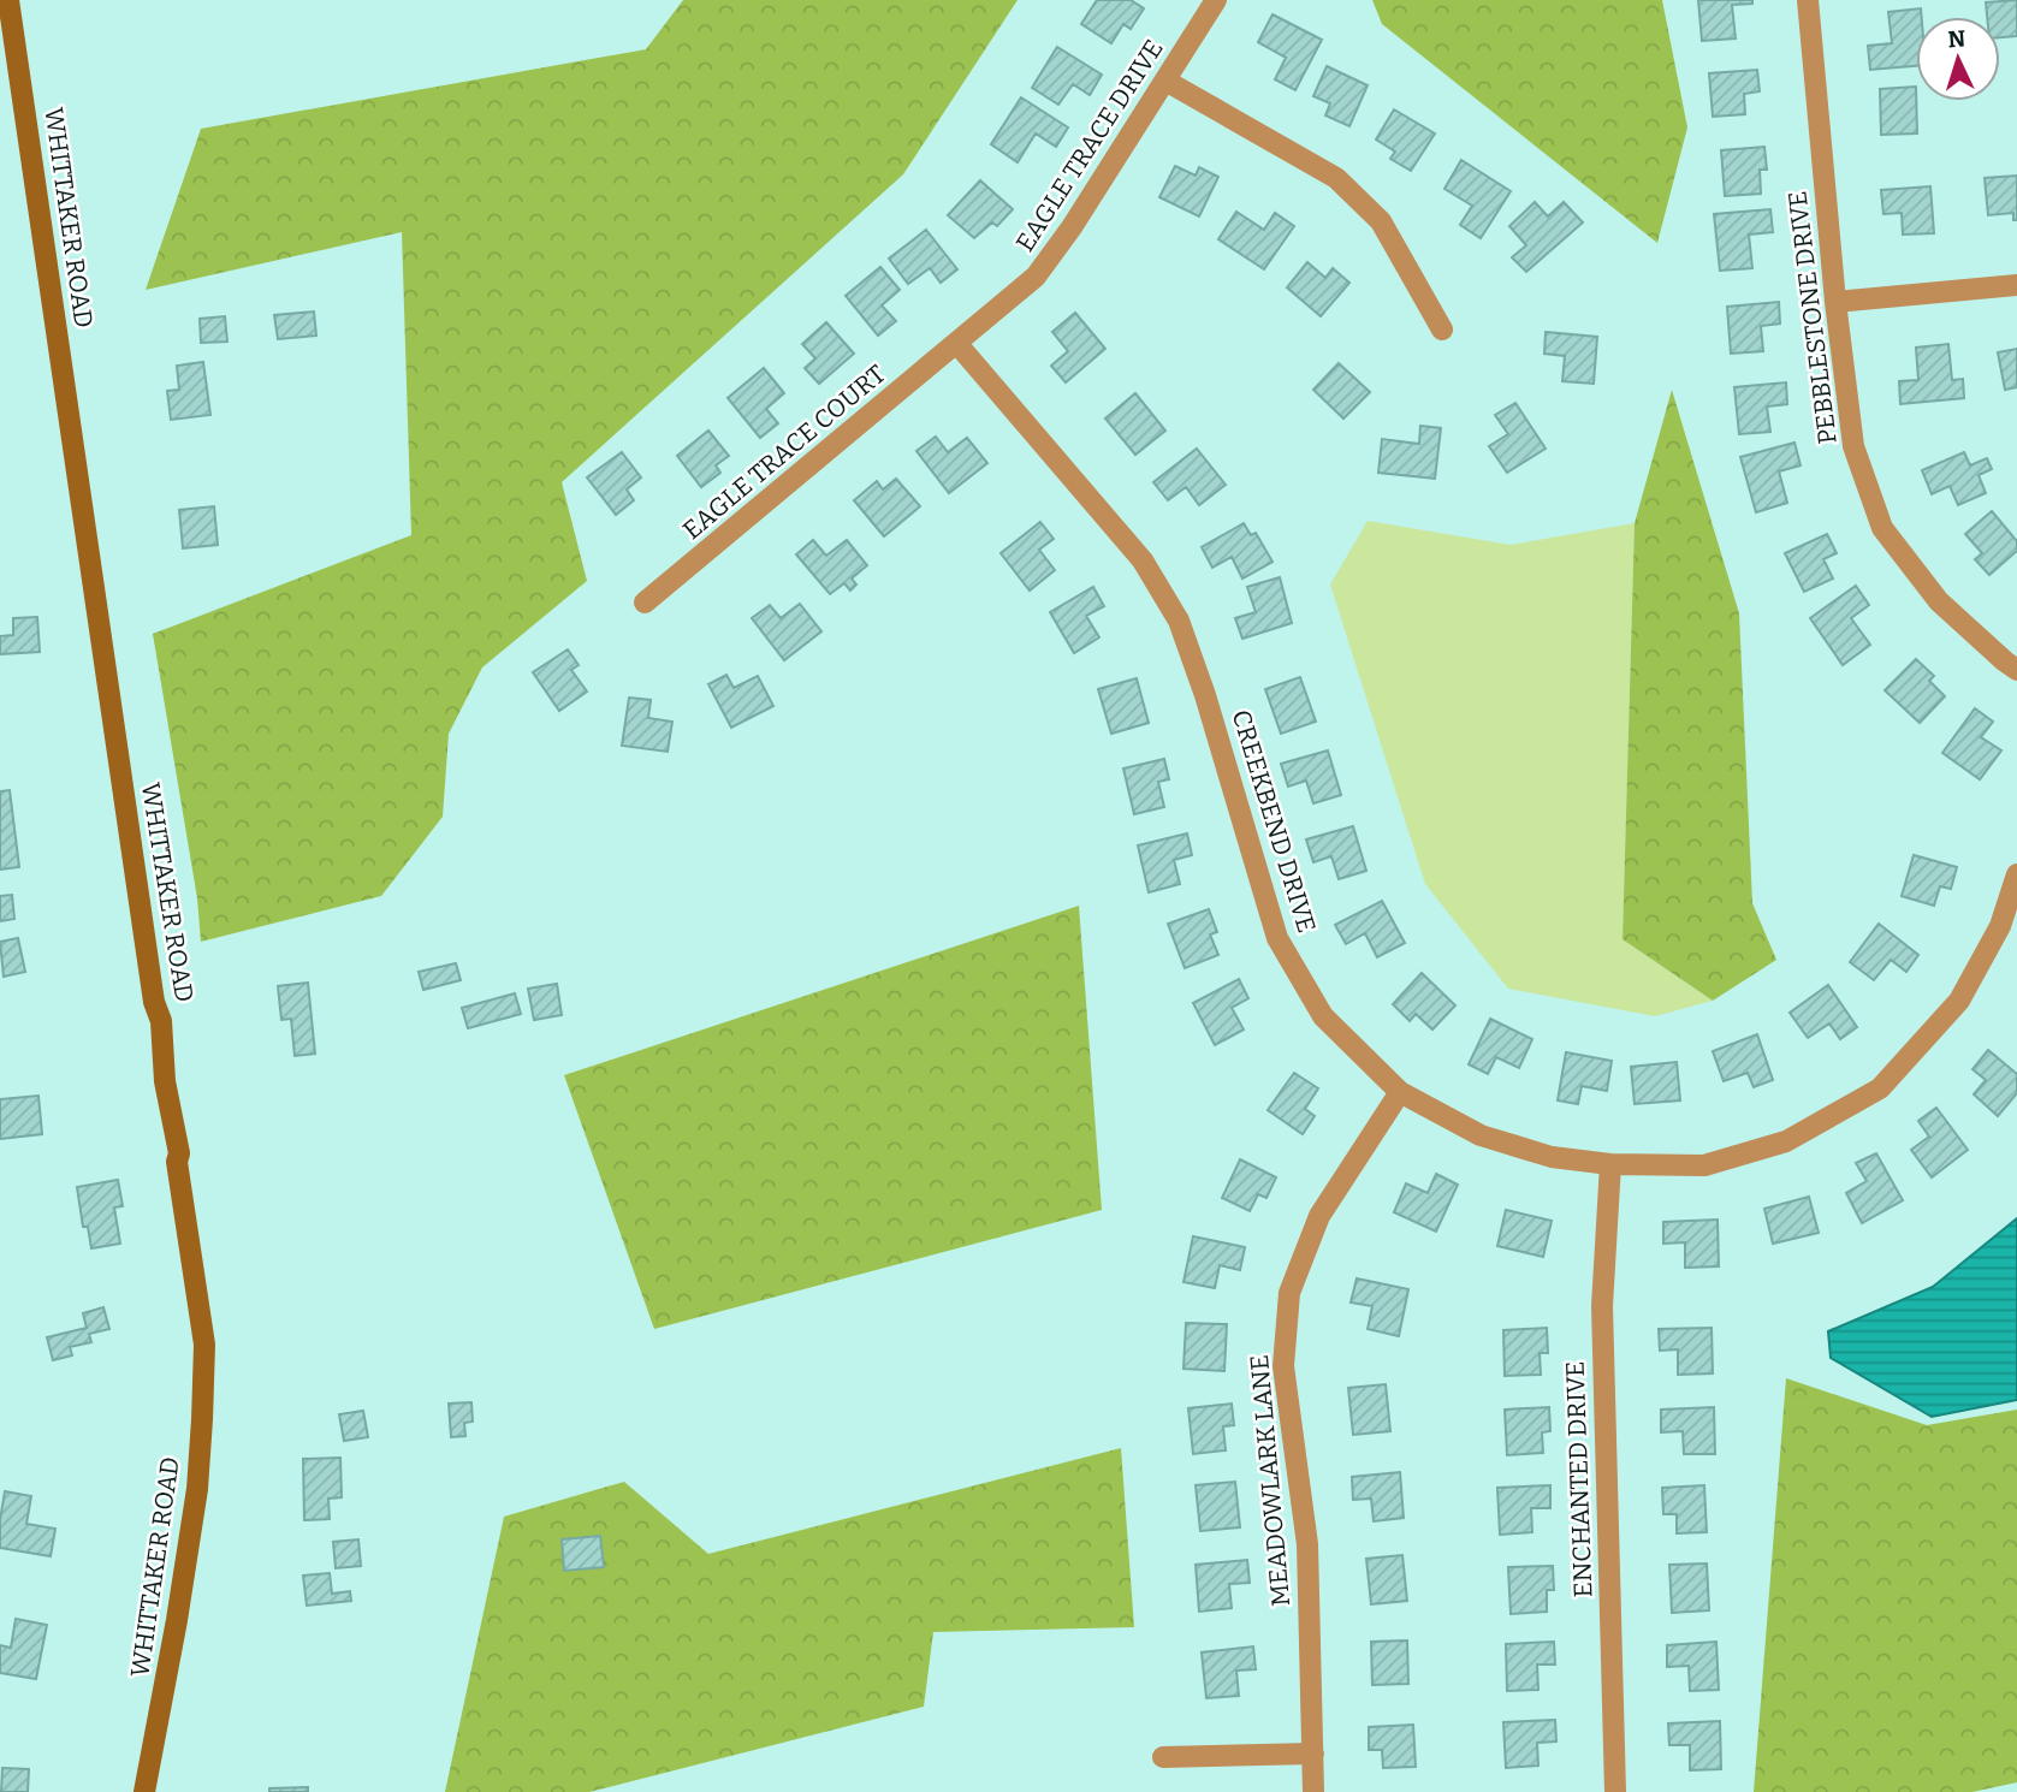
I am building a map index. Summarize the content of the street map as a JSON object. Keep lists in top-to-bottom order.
{
  "streets": {
    "main road": ["WHITTAKER ROAD"],
    "street": [
      "EAGLE TRACE DRIVE",
      "PEBBLESTONE DRIVE",
      "EAGLE TRACE COURT",
      "CREEKBEND DRIVE",
      "ENCHANTED DRIVE",
      "MEADOWLARK LANE"
    ]
  },
  "crossings": [
    ["EAGLE TRACE DRIVE", "EAGLE TRACE COURT"],
    ["EAGLE TRACE DRIVE", "CREEKBEND DRIVE"],
    ["EAGLE TRACE COURT", "CREEKBEND DRIVE"],
    ["CREEKBEND DRIVE", "ENCHANTED DRIVE"],
    ["CREEKBEND DRIVE", "MEADOWLARK LANE"]
  ],
  "north": "top"
}
